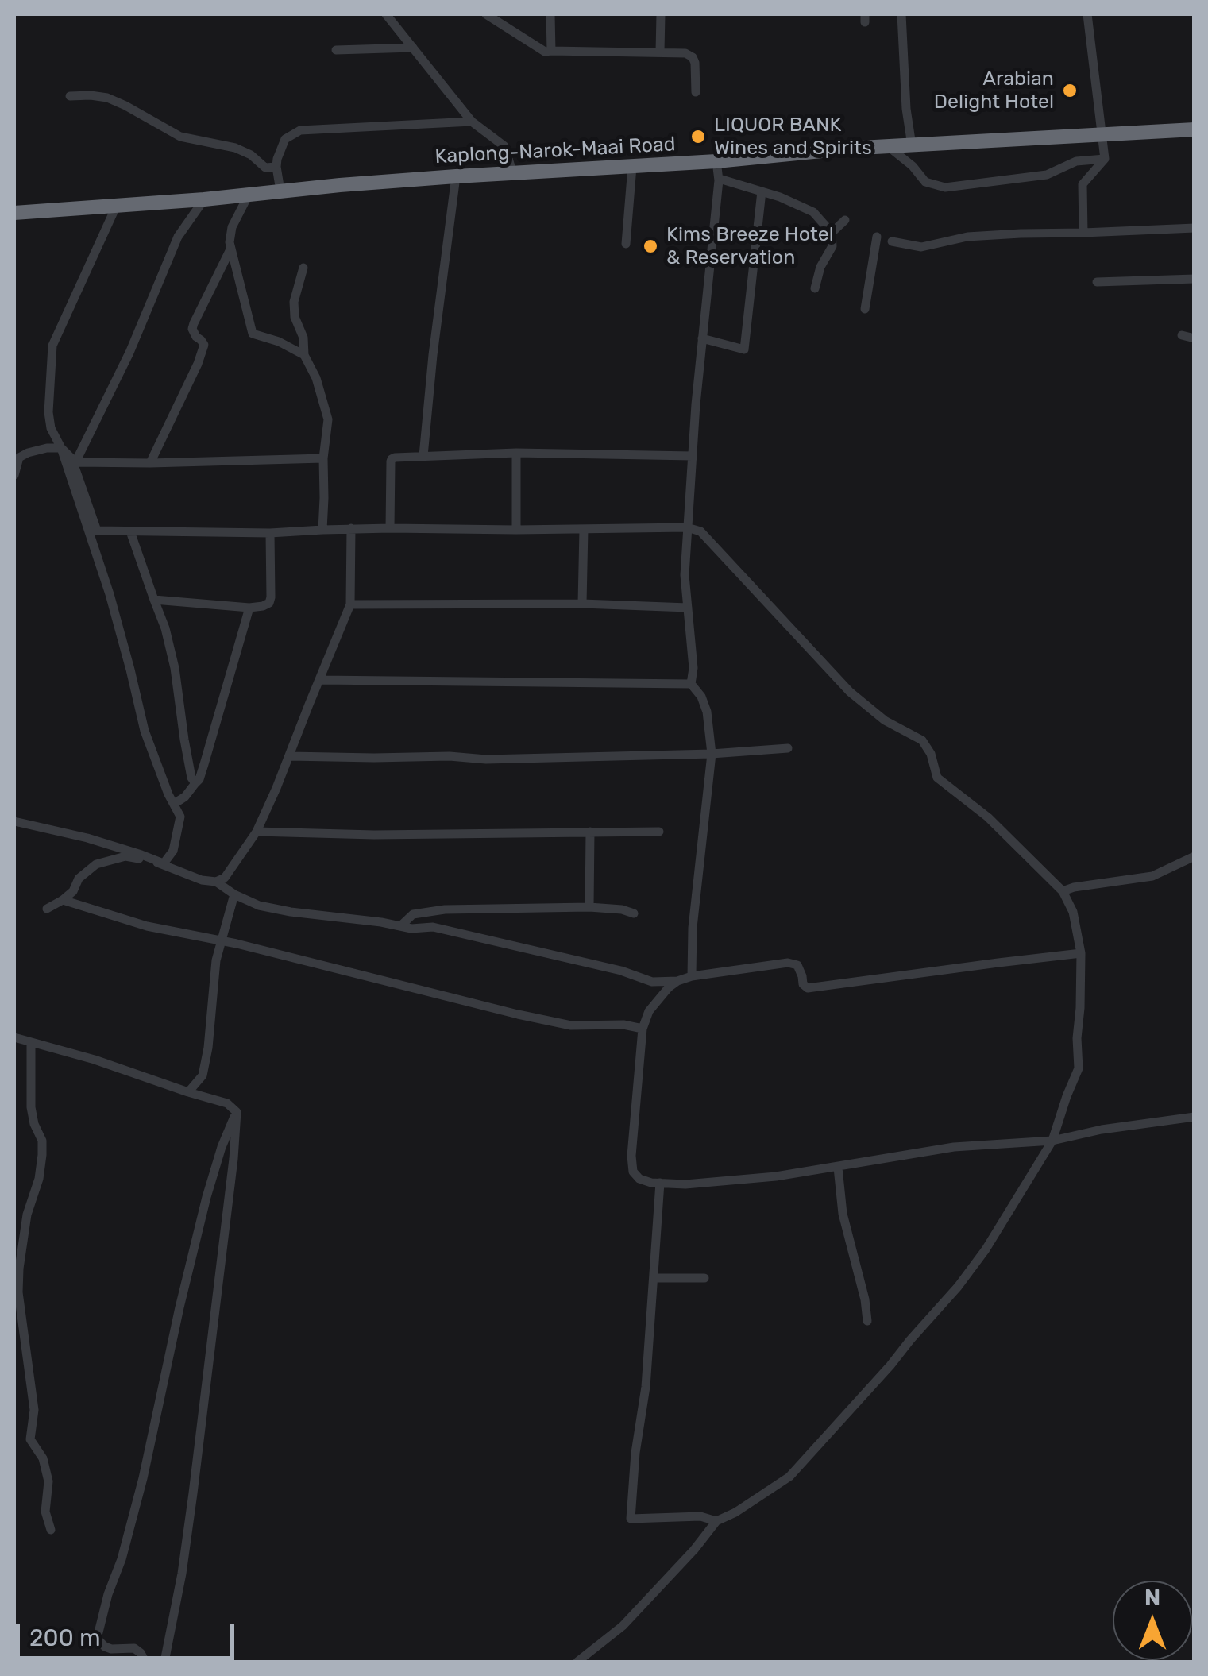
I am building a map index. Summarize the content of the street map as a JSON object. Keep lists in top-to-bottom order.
{
  "streets": {
    "highway": ["Kaplong-Narok-Maai Road"]
  },
  "places": ["Arabian Delight Hotel", "LIQUOR BANK Wines and Spirits", "Kims Breeze Hotel & Reservation"],
  "scale_bar": "200 m",
  "north": "top"
}
